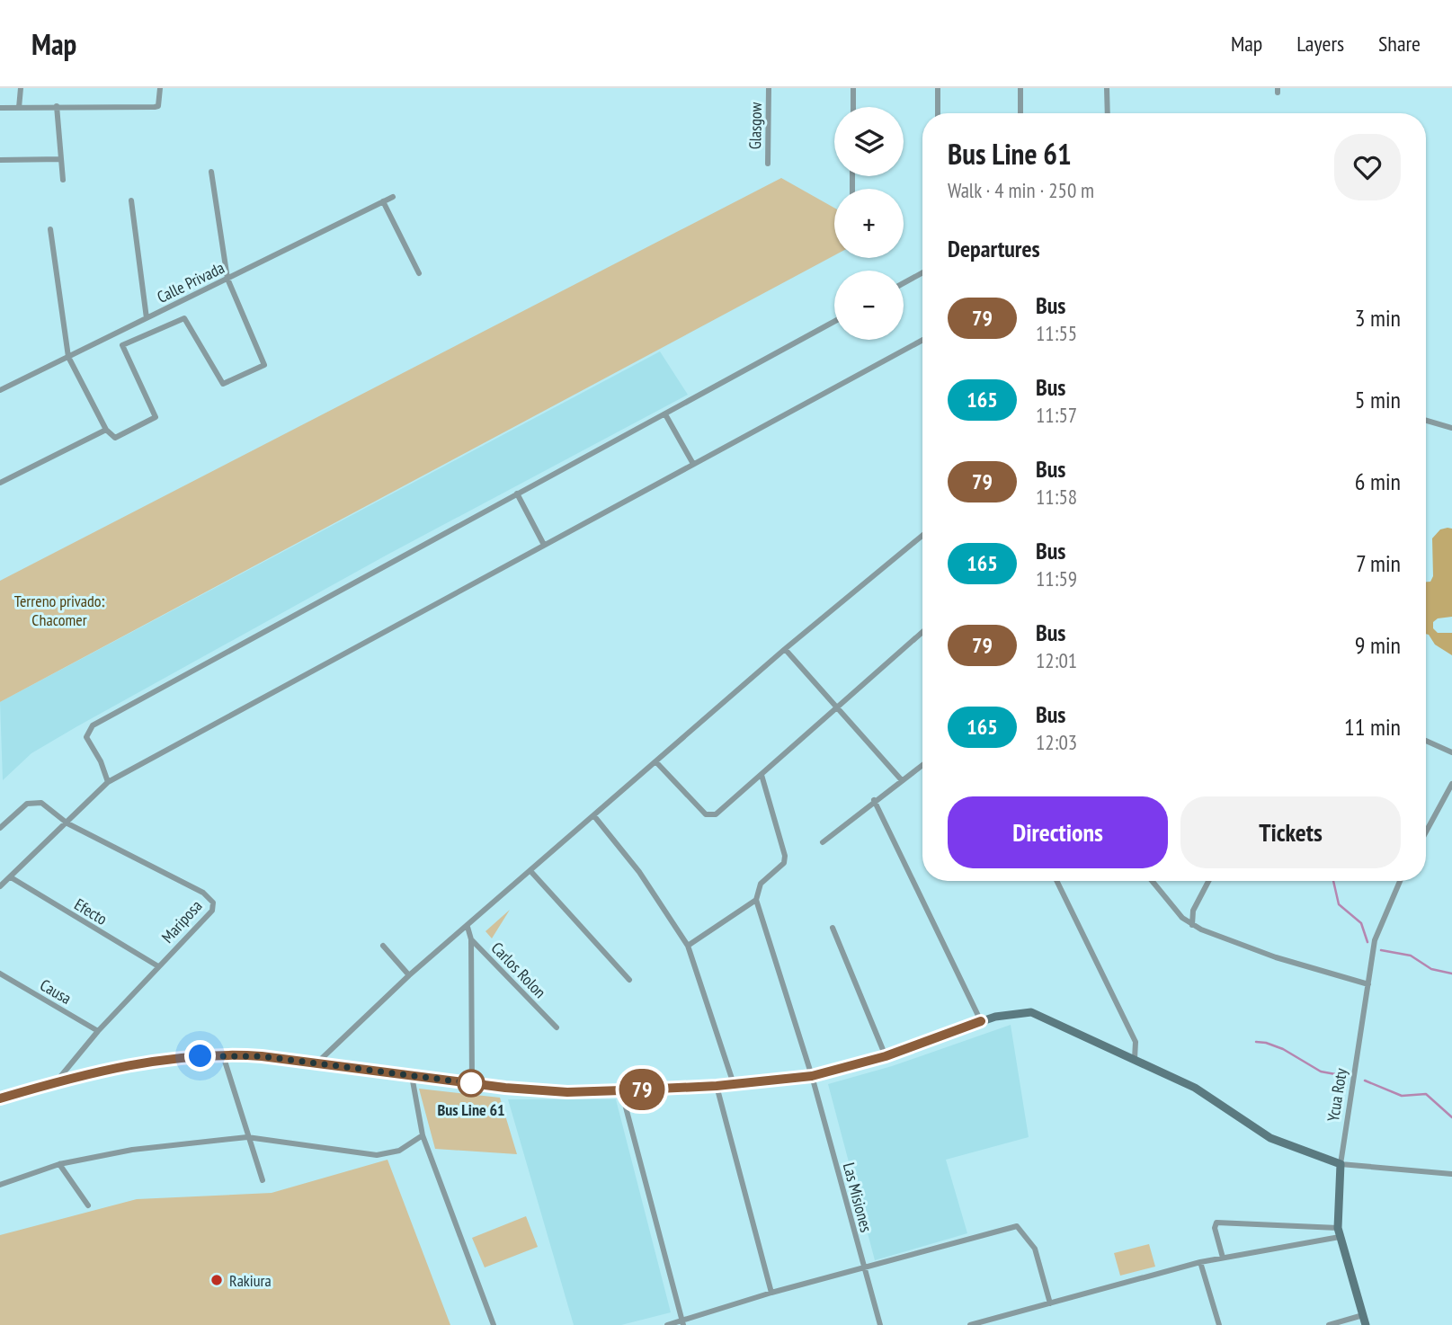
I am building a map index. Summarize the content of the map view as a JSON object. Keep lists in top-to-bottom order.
{
  "streets": {
    "street": [
      "Glasgow",
      "Calle Privada",
      "Efecto",
      "Mariposa",
      "Carlos Rolon",
      "Causa",
      "Ycua Roty",
      "Las Misiones"
    ]
  },
  "crossings": [
    ["Efecto", "Mariposa"],
    ["Mariposa", "Causa"]
  ],
  "parks": ["Terreno privado: Chacomer"],
  "places": ["Bus Line 61", "Rakiura"],
  "lines": ["bus line 79"],
  "page": {
    "header": "Map",
    "nav": ["Map", "Layers", "Share"],
    "on_map": "79",
    "map_buttons": ["+", "−"],
    "heading": [
      ["Bus Line 61", "Walk · 4 min · 250 m"],
      "Departures"
    ],
    "list": [
      {
        "mark": "79",
        "name": "Bus",
        "note": "11:55",
        "value": "3 min"
      },
      {
        "mark": "165",
        "name": "Bus",
        "note": "11:57",
        "value": "5 min"
      },
      {
        "mark": "79",
        "name": "Bus",
        "note": "11:58",
        "value": "6 min"
      },
      {
        "mark": "165",
        "name": "Bus",
        "note": "11:59",
        "value": "7 min"
      },
      {
        "mark": "79",
        "name": "Bus",
        "note": "12:01",
        "value": "9 min"
      },
      {
        "mark": "165",
        "name": "Bus",
        "note": "12:03",
        "value": "11 min"
      }
    ],
    "buttons": ["Directions", "Tickets"]
  }
}
